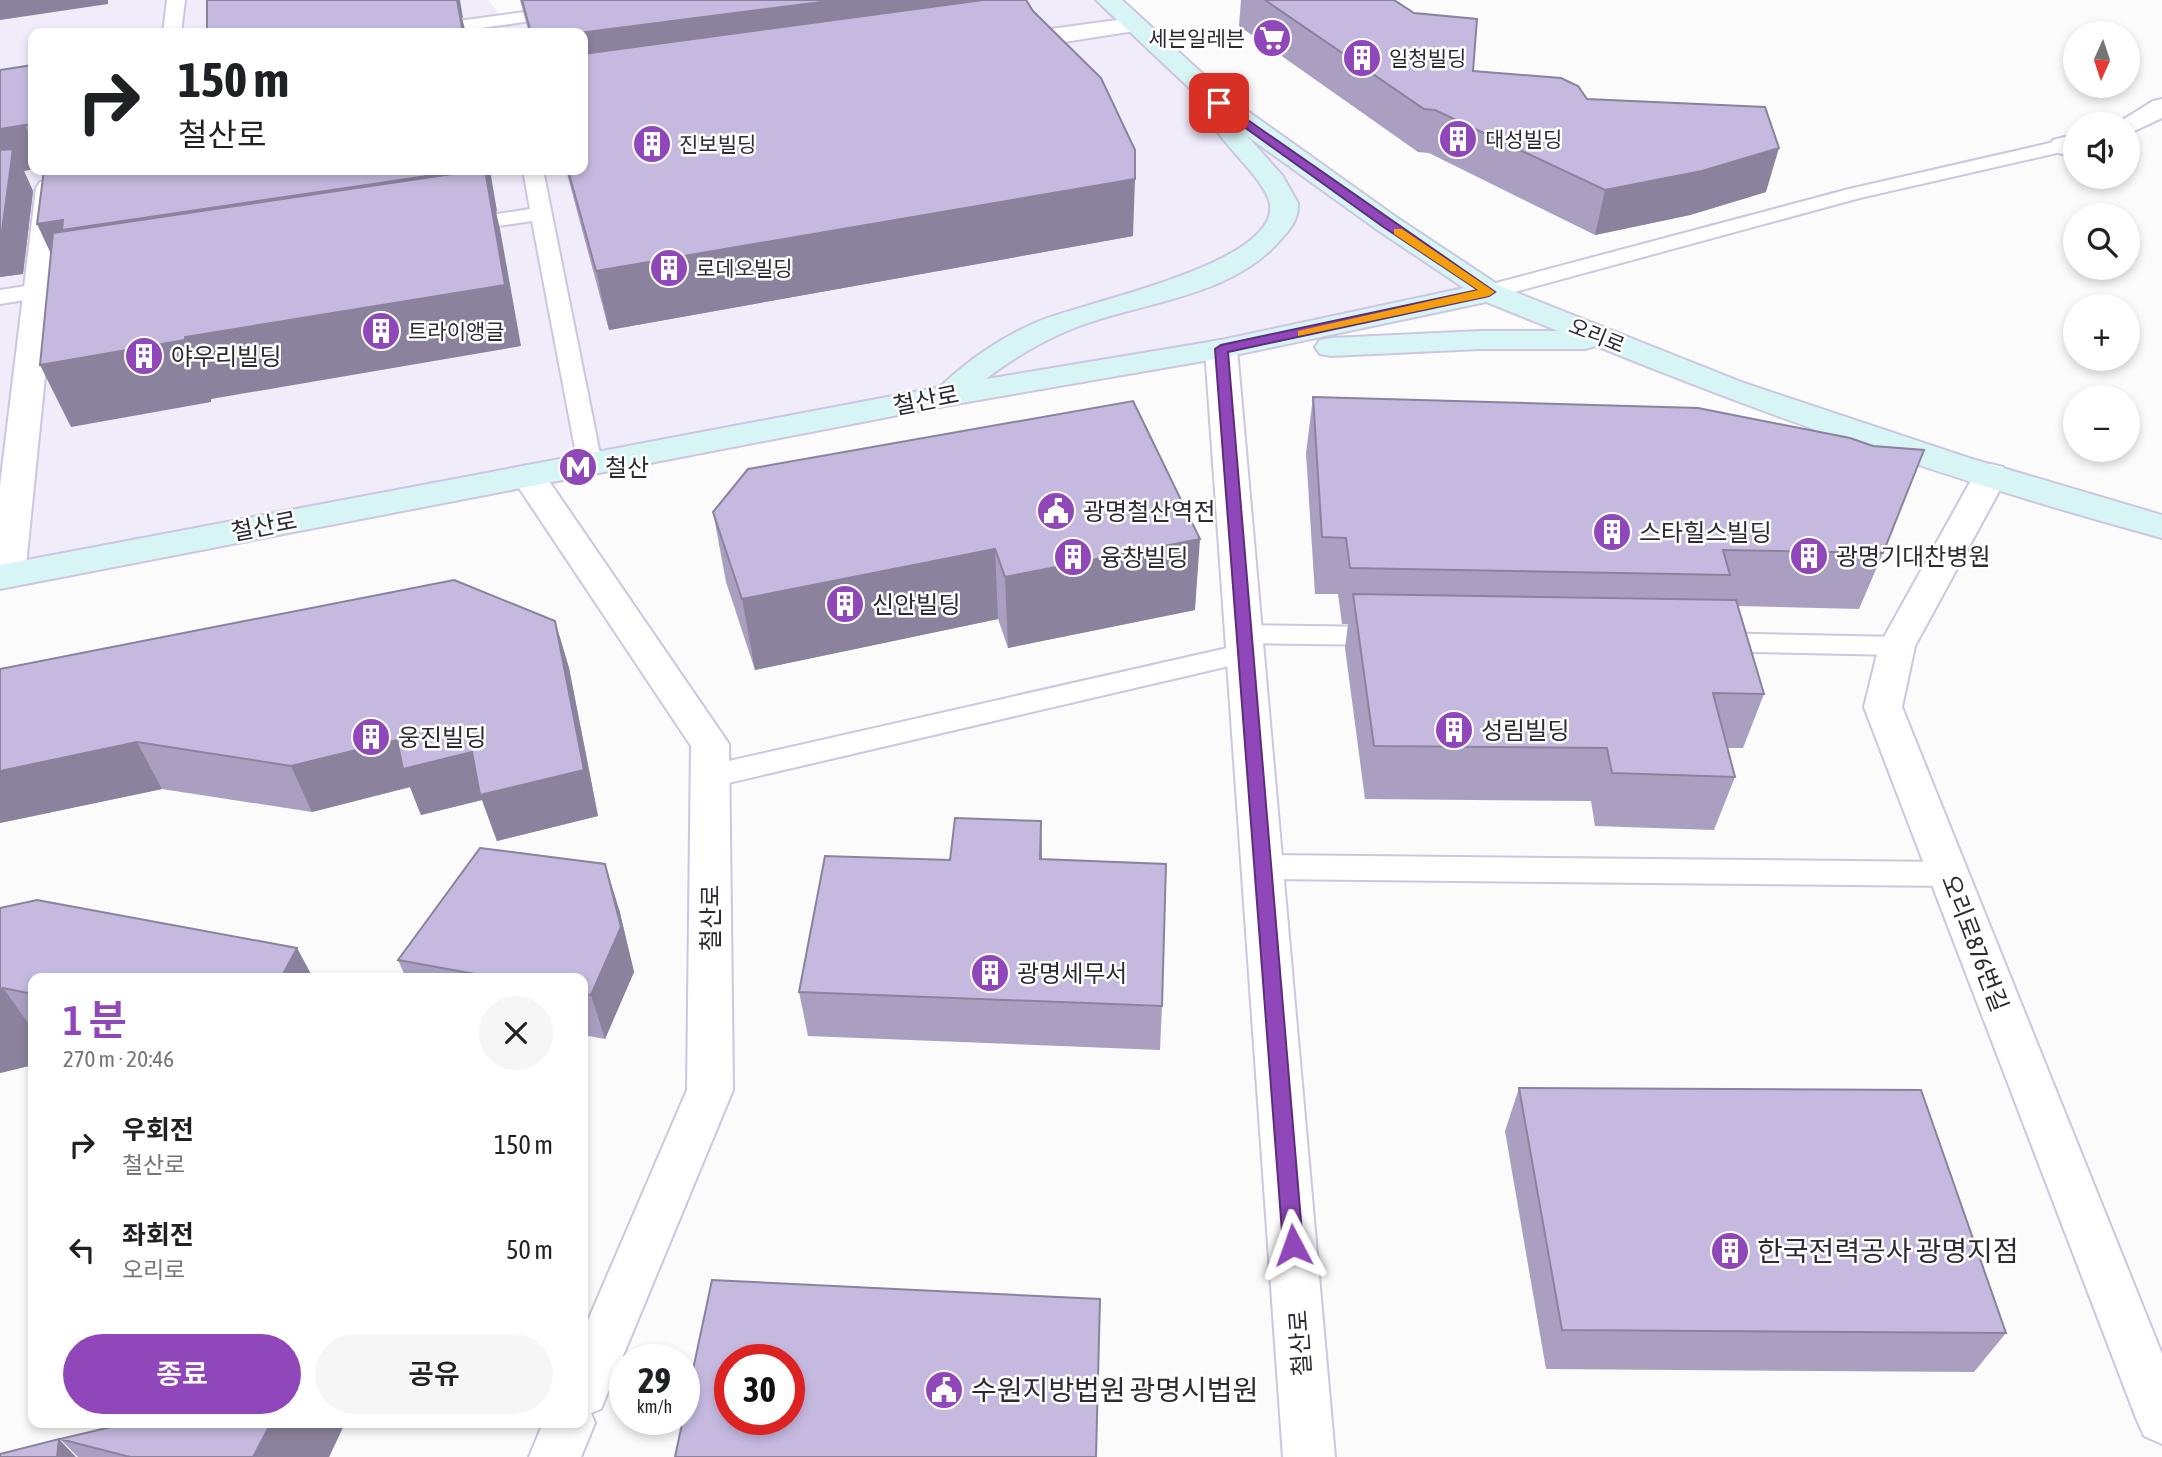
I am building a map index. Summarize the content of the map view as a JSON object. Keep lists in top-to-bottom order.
{
  "streets": {
    "main road": ["오리로", "철산로"],
    "street": ["오리로876번길"]
  },
  "crossings": [
    ["오리로", "철산로"],
    ["오리로", "오리로876번길"]
  ],
  "places": {
    "supermarket": ["세븐일레븐"],
    "building": [
      "일청빌딩",
      "대성빌딩",
      "진보빌딩",
      "로데오빌딩",
      "트라이앵글",
      "야우리빌딩",
      "스타힐스빌딩",
      "광명기대찬병원",
      "융창빌딩",
      "신안빌딩",
      "성림빌딩",
      "웅진빌딩",
      "광명세무서",
      "한국전력공사 광명지점"
    ],
    "metro station": ["철산"],
    "public building": ["광명철산역전", "수원지방법원 광명시법원"]
  },
  "north": "bottom",
  "page": {
    "map_buttons": ["+", "−"],
    "turn": ["150 m", "철산로"],
    "heading": ["1 분", "270 m · 20:46"],
    "list": [
      {
        "name": "우회전",
        "note": "철산로",
        "value": "150 m"
      },
      {
        "name": "좌회전",
        "note": "오리로",
        "value": "50 m"
      }
    ],
    "buttons": ["종료", "공유"],
    "speed": "29 km/h",
    "limit": "30"
  }
}
